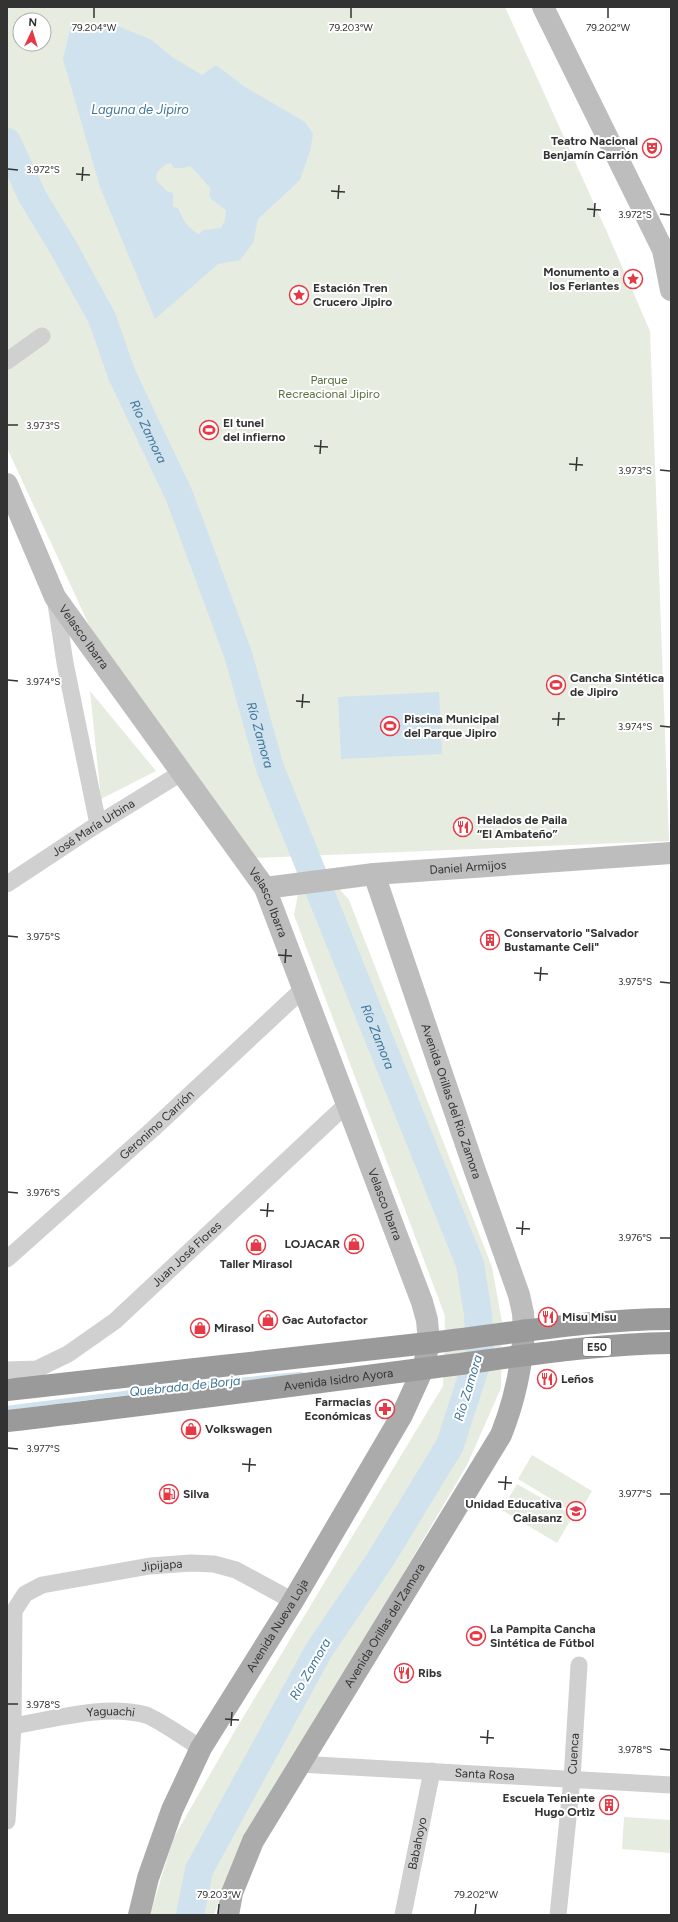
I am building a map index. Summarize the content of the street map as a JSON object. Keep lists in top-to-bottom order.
{
  "streets": {
    "highway": ["E50", "Avenida Isidro Ayora"],
    "main road": [
      "Velasco Ibarra",
      "Daniel Armijos",
      "Avenida Orillas del Rio Zamora",
      "Avenida Orillas del Zamora",
      "Avenida Nueva Loja"
    ],
    "street": [
      "José María Urbina",
      "Geronimo Carrión",
      "Juan José Flores",
      "Jipijapa",
      "Yaguachi",
      "Cuenca",
      "Santa Rosa",
      "Babahoyo"
    ]
  },
  "crossings": [
    ["Velasco Ibarra", "José María Urbina"],
    ["Velasco Ibarra", "Daniel Armijos"],
    ["Velasco Ibarra", "Geronimo Carrión"],
    ["Velasco Ibarra", "Juan José Flores"],
    ["Velasco Ibarra", "E50"],
    ["Velasco Ibarra", "Avenida Nueva Loja"],
    ["Daniel Armijos", "Avenida Orillas del Rio Zamora"],
    ["Avenida Orillas del Rio Zamora", "E50"],
    ["Avenida Orillas del Rio Zamora", "Avenida Orillas del Zamora"],
    ["E50", "Avenida Orillas del Zamora"],
    ["E50", "Avenida Nueva Loja"],
    ["Avenida Isidro Ayora", "Avenida Orillas del Zamora"],
    ["Avenida Isidro Ayora", "Avenida Nueva Loja"],
    ["Jipijapa", "Avenida Nueva Loja"],
    ["Jipijapa", "Yaguachi"],
    ["Avenida Orillas del Zamora", "Santa Rosa"],
    ["Avenida Nueva Loja", "Yaguachi"],
    ["Cuenca", "Santa Rosa"],
    ["Santa Rosa", "Babahoyo"]
  ],
  "water": ["Laguna de Jipiro", "Río Zamora", "Quebrada de Borja"],
  "parks": ["Parque Recreacional Jipiro"],
  "places": {
    "theatre": ["Teatro Nacional Benjamín Carrión"],
    "place": ["Monumento a los Feriantes", "Estación Tren Crucero Jipiro"],
    "sports": [
      "El tunel del infierno",
      "Cancha Sintética de Jipiro",
      "Piscina Municipal del Parque Jipiro",
      "La Pampita Cancha Sintética de Fútbol"
    ],
    "restaurant": [
      "Helados de Paila “El Ambateño”",
      "Misu Misu",
      "Leños",
      "Ribs"
    ],
    "building": ["Conservatorio \"Salvador Bustamante Celi\"", "Escuela Teniente Hugo Ortìz"],
    "shop": [
      "LOJACAR",
      "Taller Mirasol",
      "Gac Autofactor",
      "Mirasol",
      "Volkswagen"
    ],
    "pharmacy": ["Farmacias Económicas"],
    "fuel station": ["Silva"],
    "school or university": ["Unidad Educativa Calasanz"]
  },
  "north": "top",
  "coordinates": [
    "79.204°W",
    "79.203°W",
    "79.202°W",
    "3.972°S",
    "3.973°S",
    "3.974°S",
    "3.975°S",
    "3.976°S",
    "3.977°S",
    "3.978°S"
  ]
}
